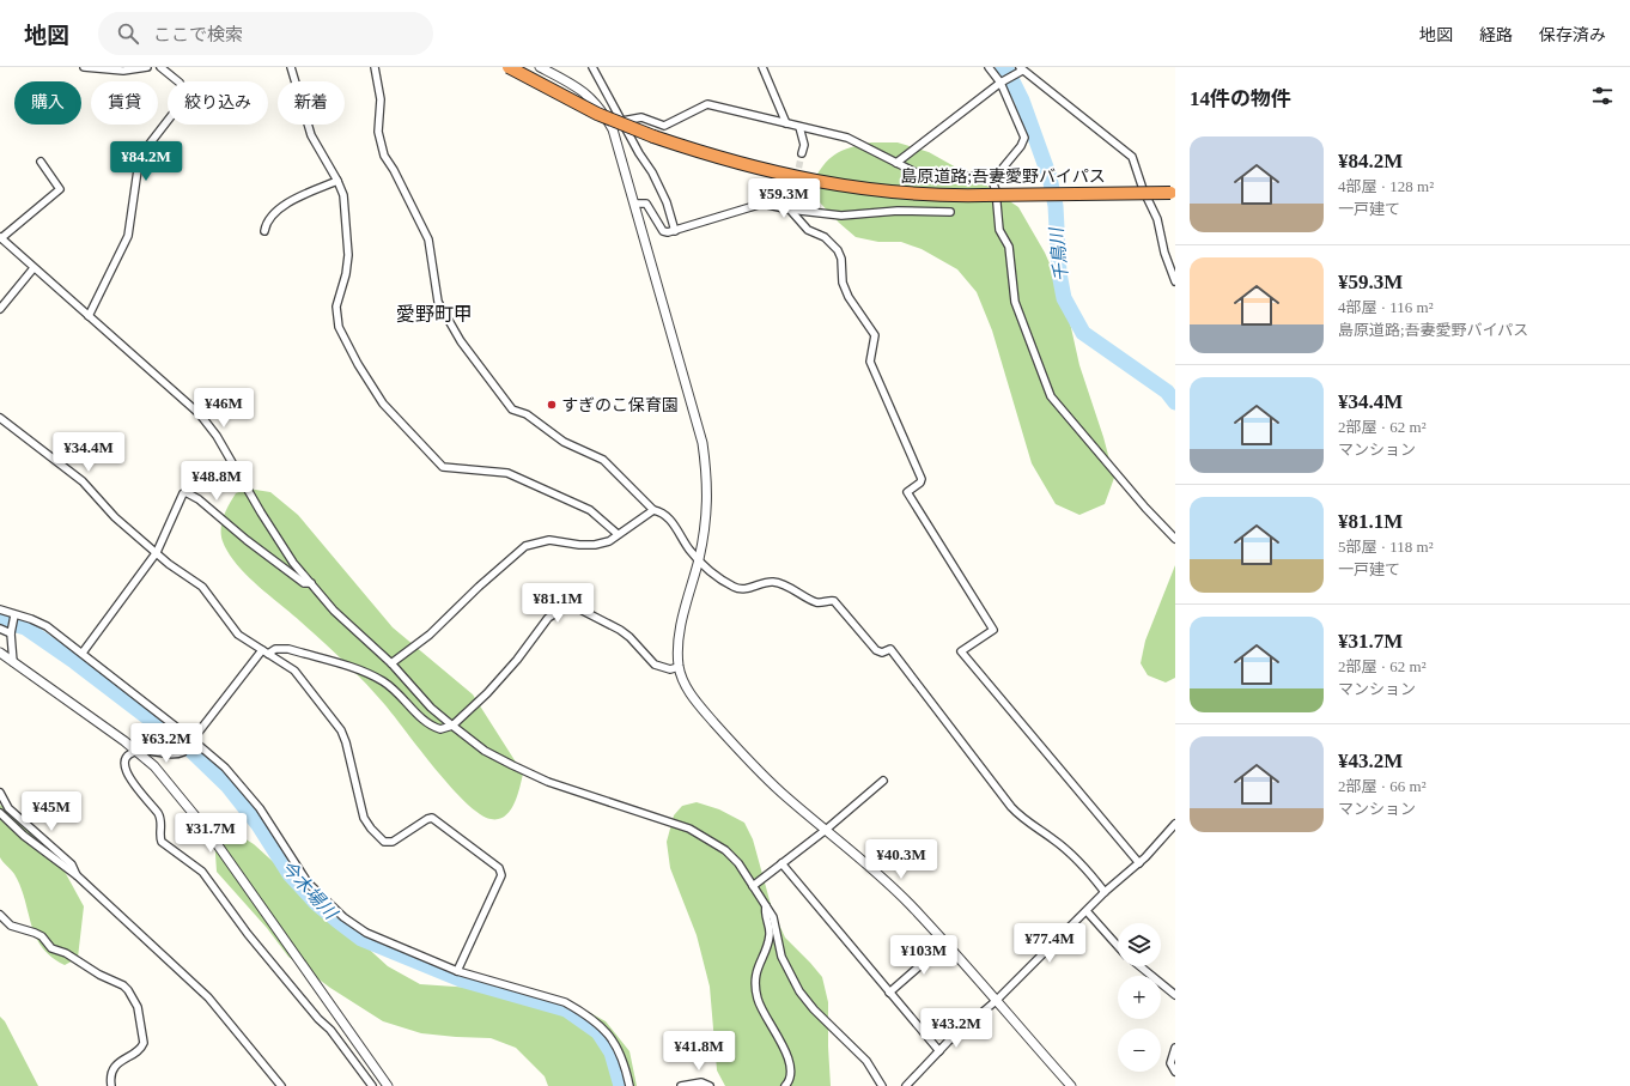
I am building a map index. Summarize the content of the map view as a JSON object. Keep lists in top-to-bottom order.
{
  "streets": {
    "highway": ["島原道路;吾妻愛野バイパス"]
  },
  "districts": ["愛野町甲"],
  "water": ["千鳥川", "今木場川"],
  "places": ["すぎのこ保育園"],
  "page": {
    "header": "地図",
    "search": "ここで検索",
    "nav": ["地図", "経路", "保存済み"],
    "heading": "14件の物件",
    "chip": [
      "購入",
      "賃貸",
      "絞り込み",
      "新着"
    ],
    "list": [
      {
        "name": "¥84.2M",
        "note": "4部屋 · 128 m² · 一戸建て"
      },
      {
        "name": "¥59.3M",
        "note": "4部屋 · 116 m² · 島原道路;吾妻愛野バイパス"
      },
      {
        "name": "¥34.4M",
        "note": "2部屋 · 62 m² · マンション"
      },
      {
        "name": "¥81.1M",
        "note": "5部屋 · 118 m² · 一戸建て"
      },
      {
        "name": "¥31.7M",
        "note": "2部屋 · 62 m² · マンション"
      },
      {
        "name": "¥43.2M",
        "note": "2部屋 · 66 m² · マンション"
      }
    ],
    "price": [
      "¥84.2M",
      "¥59.3M",
      "¥46M",
      "¥34.4M",
      "¥48.8M",
      "¥81.1M",
      "¥63.2M",
      "¥45M",
      "¥31.7M",
      "¥40.3M",
      "¥77.4M",
      "¥103M",
      "¥43.2M",
      "¥41.8M"
    ],
    "map_buttons": ["+", "−"]
  }
}
